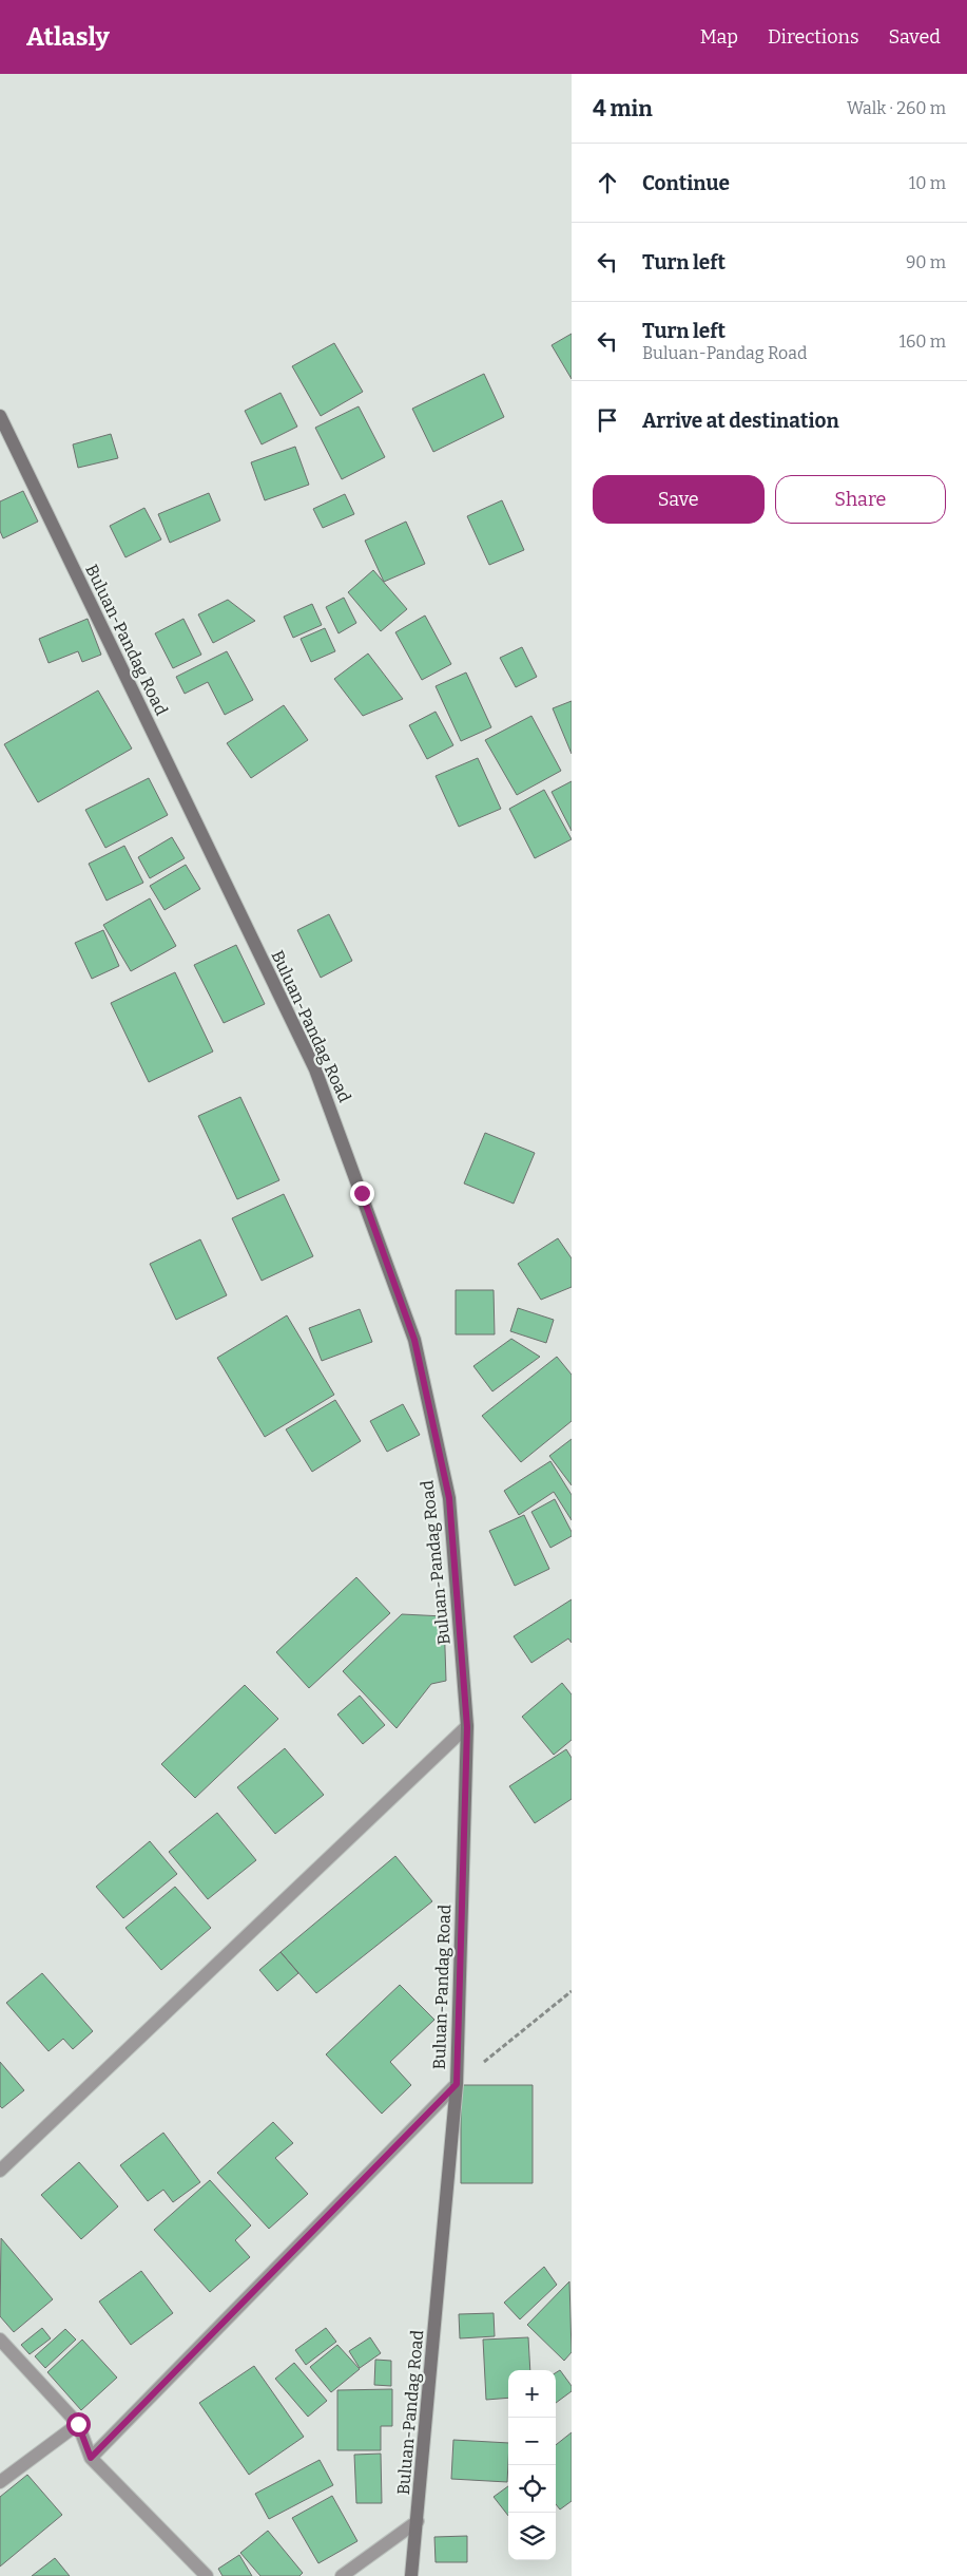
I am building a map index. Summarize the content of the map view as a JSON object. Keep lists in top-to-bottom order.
{
  "streets": {
    "main road": ["Buluan-Pandag Road"]
  },
  "page": {
    "header": "Atlasly",
    "nav": ["Map", "Directions", "Saved"],
    "heading": ["4 min", "Walk · 260 m"],
    "list": [
      ["Continue", "10 m"],
      ["Turn left", "90 m"],
      ["Turn left", "Buluan-Pandag Road", "160 m"],
      "Arrive at destination"
    ],
    "buttons": ["Save", "Share"],
    "map_buttons": ["+", "−"]
  }
}
